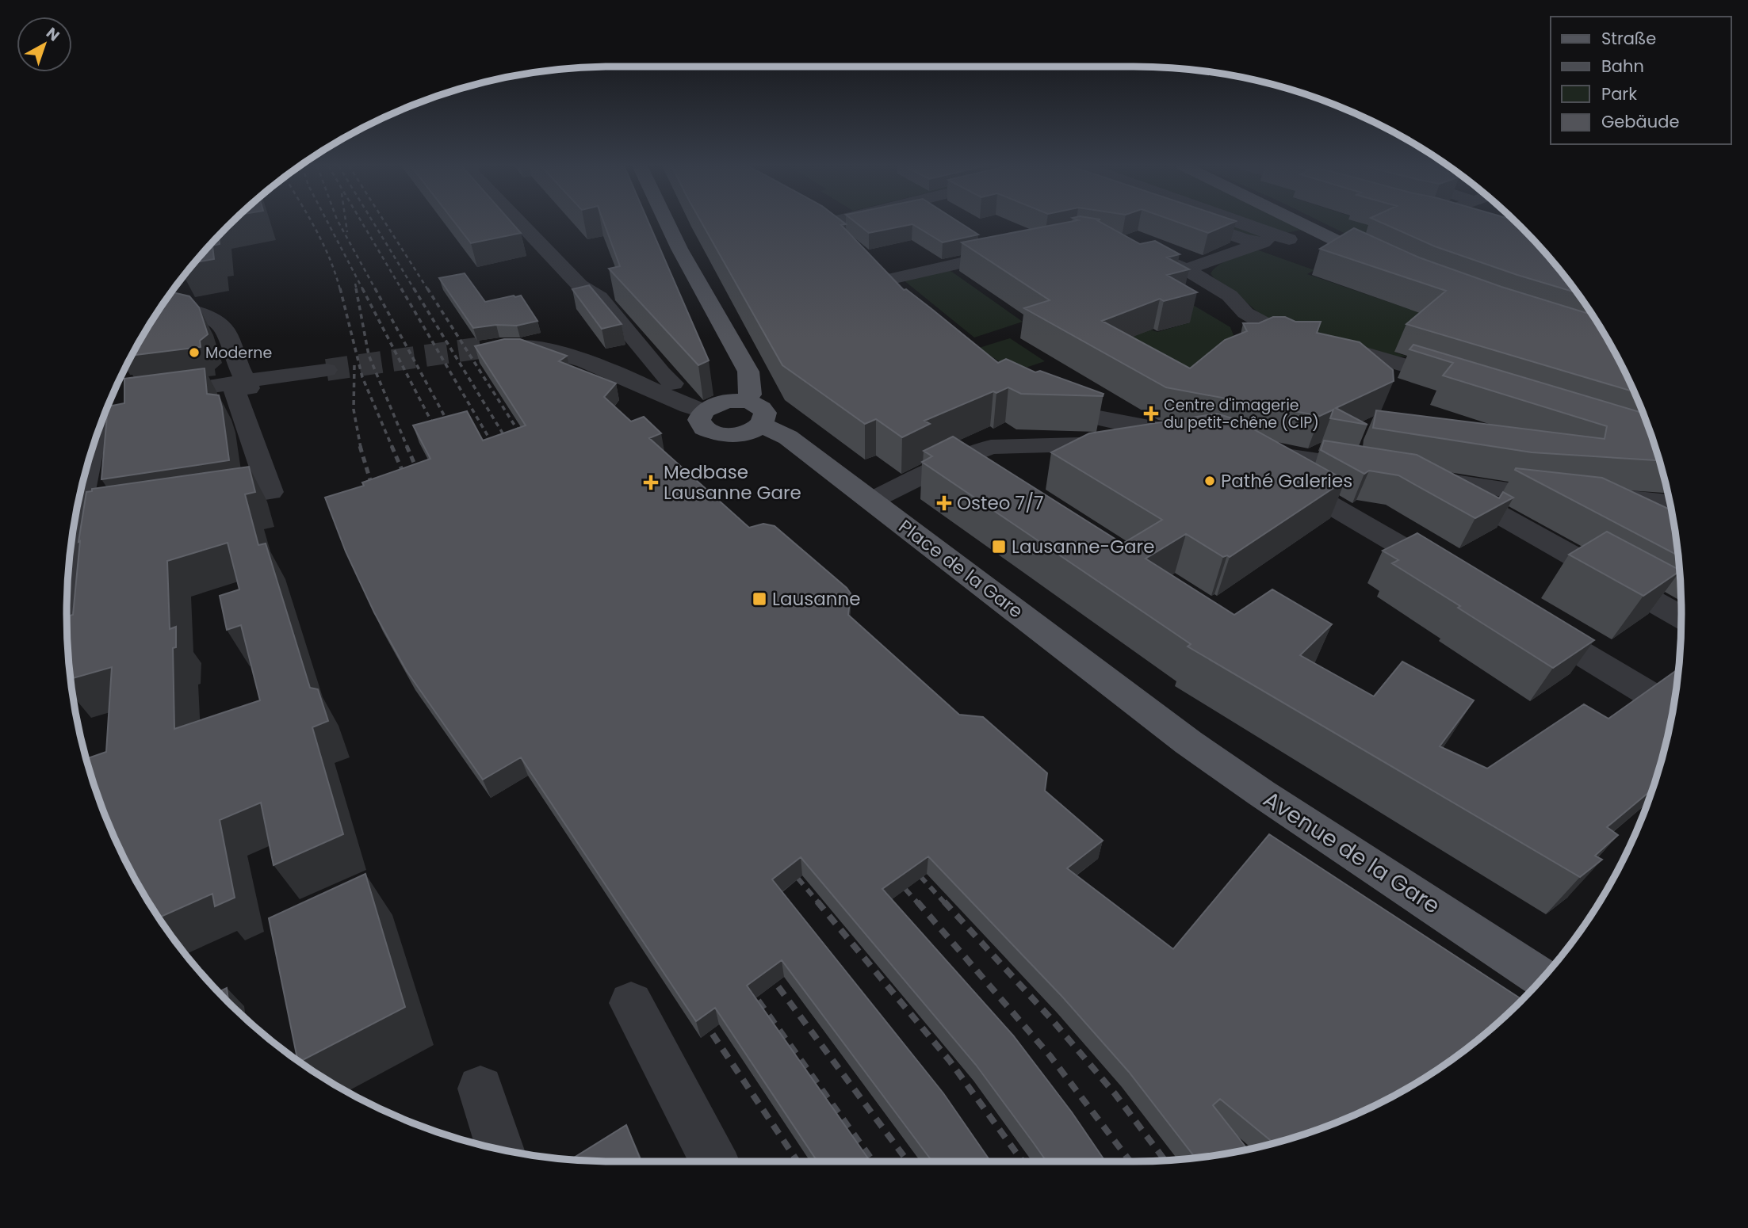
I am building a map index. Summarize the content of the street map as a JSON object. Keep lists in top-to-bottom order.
{
  "streets": {
    "main road": ["Place de la Gare", "Avenue de la Gare"]
  },
  "crossings": [
    ["Place de la Gare", "Avenue de la Gare"]
  ],
  "places": {
    "other": ["Moderne", "Pathé Galeries"],
    "health": ["Centre d'imagerie du petit-chêne (CIP)", "Medbase Lausanne Gare", "Osteo 7/7"],
    "transit": ["Lausanne-Gare", "Lausanne"]
  },
  "legend": [
    "Straße",
    "Bahn",
    "Park",
    "Gebäude"
  ],
  "north": "top right"
}
